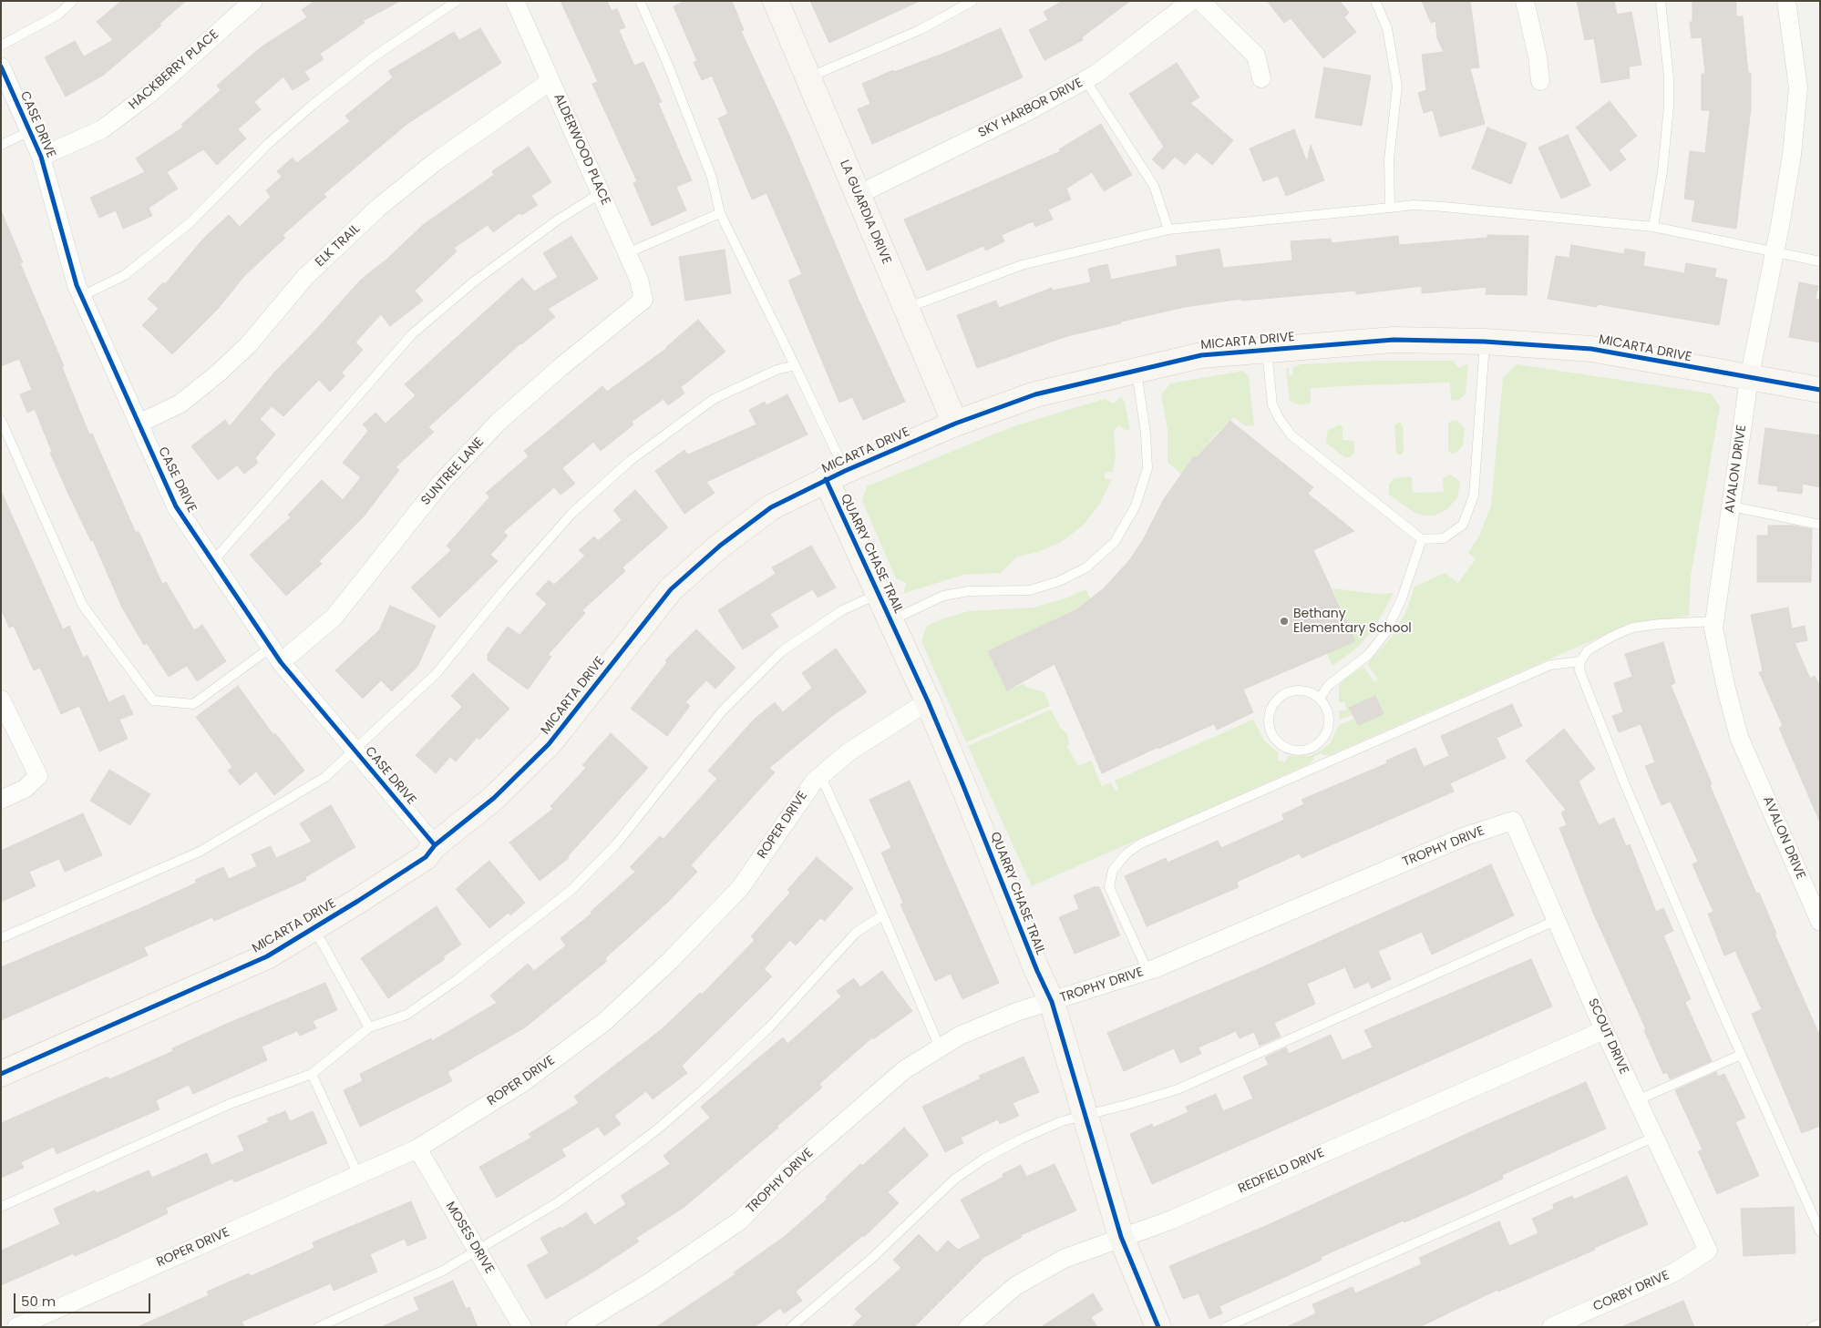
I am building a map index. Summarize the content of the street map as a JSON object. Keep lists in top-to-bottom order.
{
  "streets": {
    "street": [
      "HACKBERRY PLACE",
      "SKY HARBOR DRIVE",
      "CASE DRIVE",
      "ALDERWOOD PLACE",
      "LA GUARDIA DRIVE",
      "ELK TRAIL",
      "MICARTA DRIVE",
      "AVALON DRIVE",
      "SUNTREE LANE",
      "QUARRY CHASE TRAIL",
      "ROPER DRIVE",
      "TROPHY DRIVE",
      "SCOUT DRIVE",
      "REDFIELD DRIVE",
      "MOSES DRIVE",
      "CORBY DRIVE"
    ]
  },
  "crossings": [
    ["HACKBERRY PLACE", "CASE DRIVE"],
    ["SKY HARBOR DRIVE", "LA GUARDIA DRIVE"],
    ["CASE DRIVE", "ELK TRAIL"],
    ["CASE DRIVE", "MICARTA DRIVE"],
    ["CASE DRIVE", "SUNTREE LANE"],
    ["ALDERWOOD PLACE", "ELK TRAIL"],
    ["ALDERWOOD PLACE", "SUNTREE LANE"],
    ["LA GUARDIA DRIVE", "MICARTA DRIVE"],
    ["MICARTA DRIVE", "AVALON DRIVE"],
    ["MICARTA DRIVE", "QUARRY CHASE TRAIL"],
    ["QUARRY CHASE TRAIL", "ROPER DRIVE"],
    ["QUARRY CHASE TRAIL", "TROPHY DRIVE"],
    ["QUARRY CHASE TRAIL", "REDFIELD DRIVE"],
    ["ROPER DRIVE", "MOSES DRIVE"],
    ["TROPHY DRIVE", "SCOUT DRIVE"],
    ["SCOUT DRIVE", "REDFIELD DRIVE"],
    ["SCOUT DRIVE", "CORBY DRIVE"]
  ],
  "places": ["Bethany Elementary School"],
  "scale_bar": "50 m"
}
